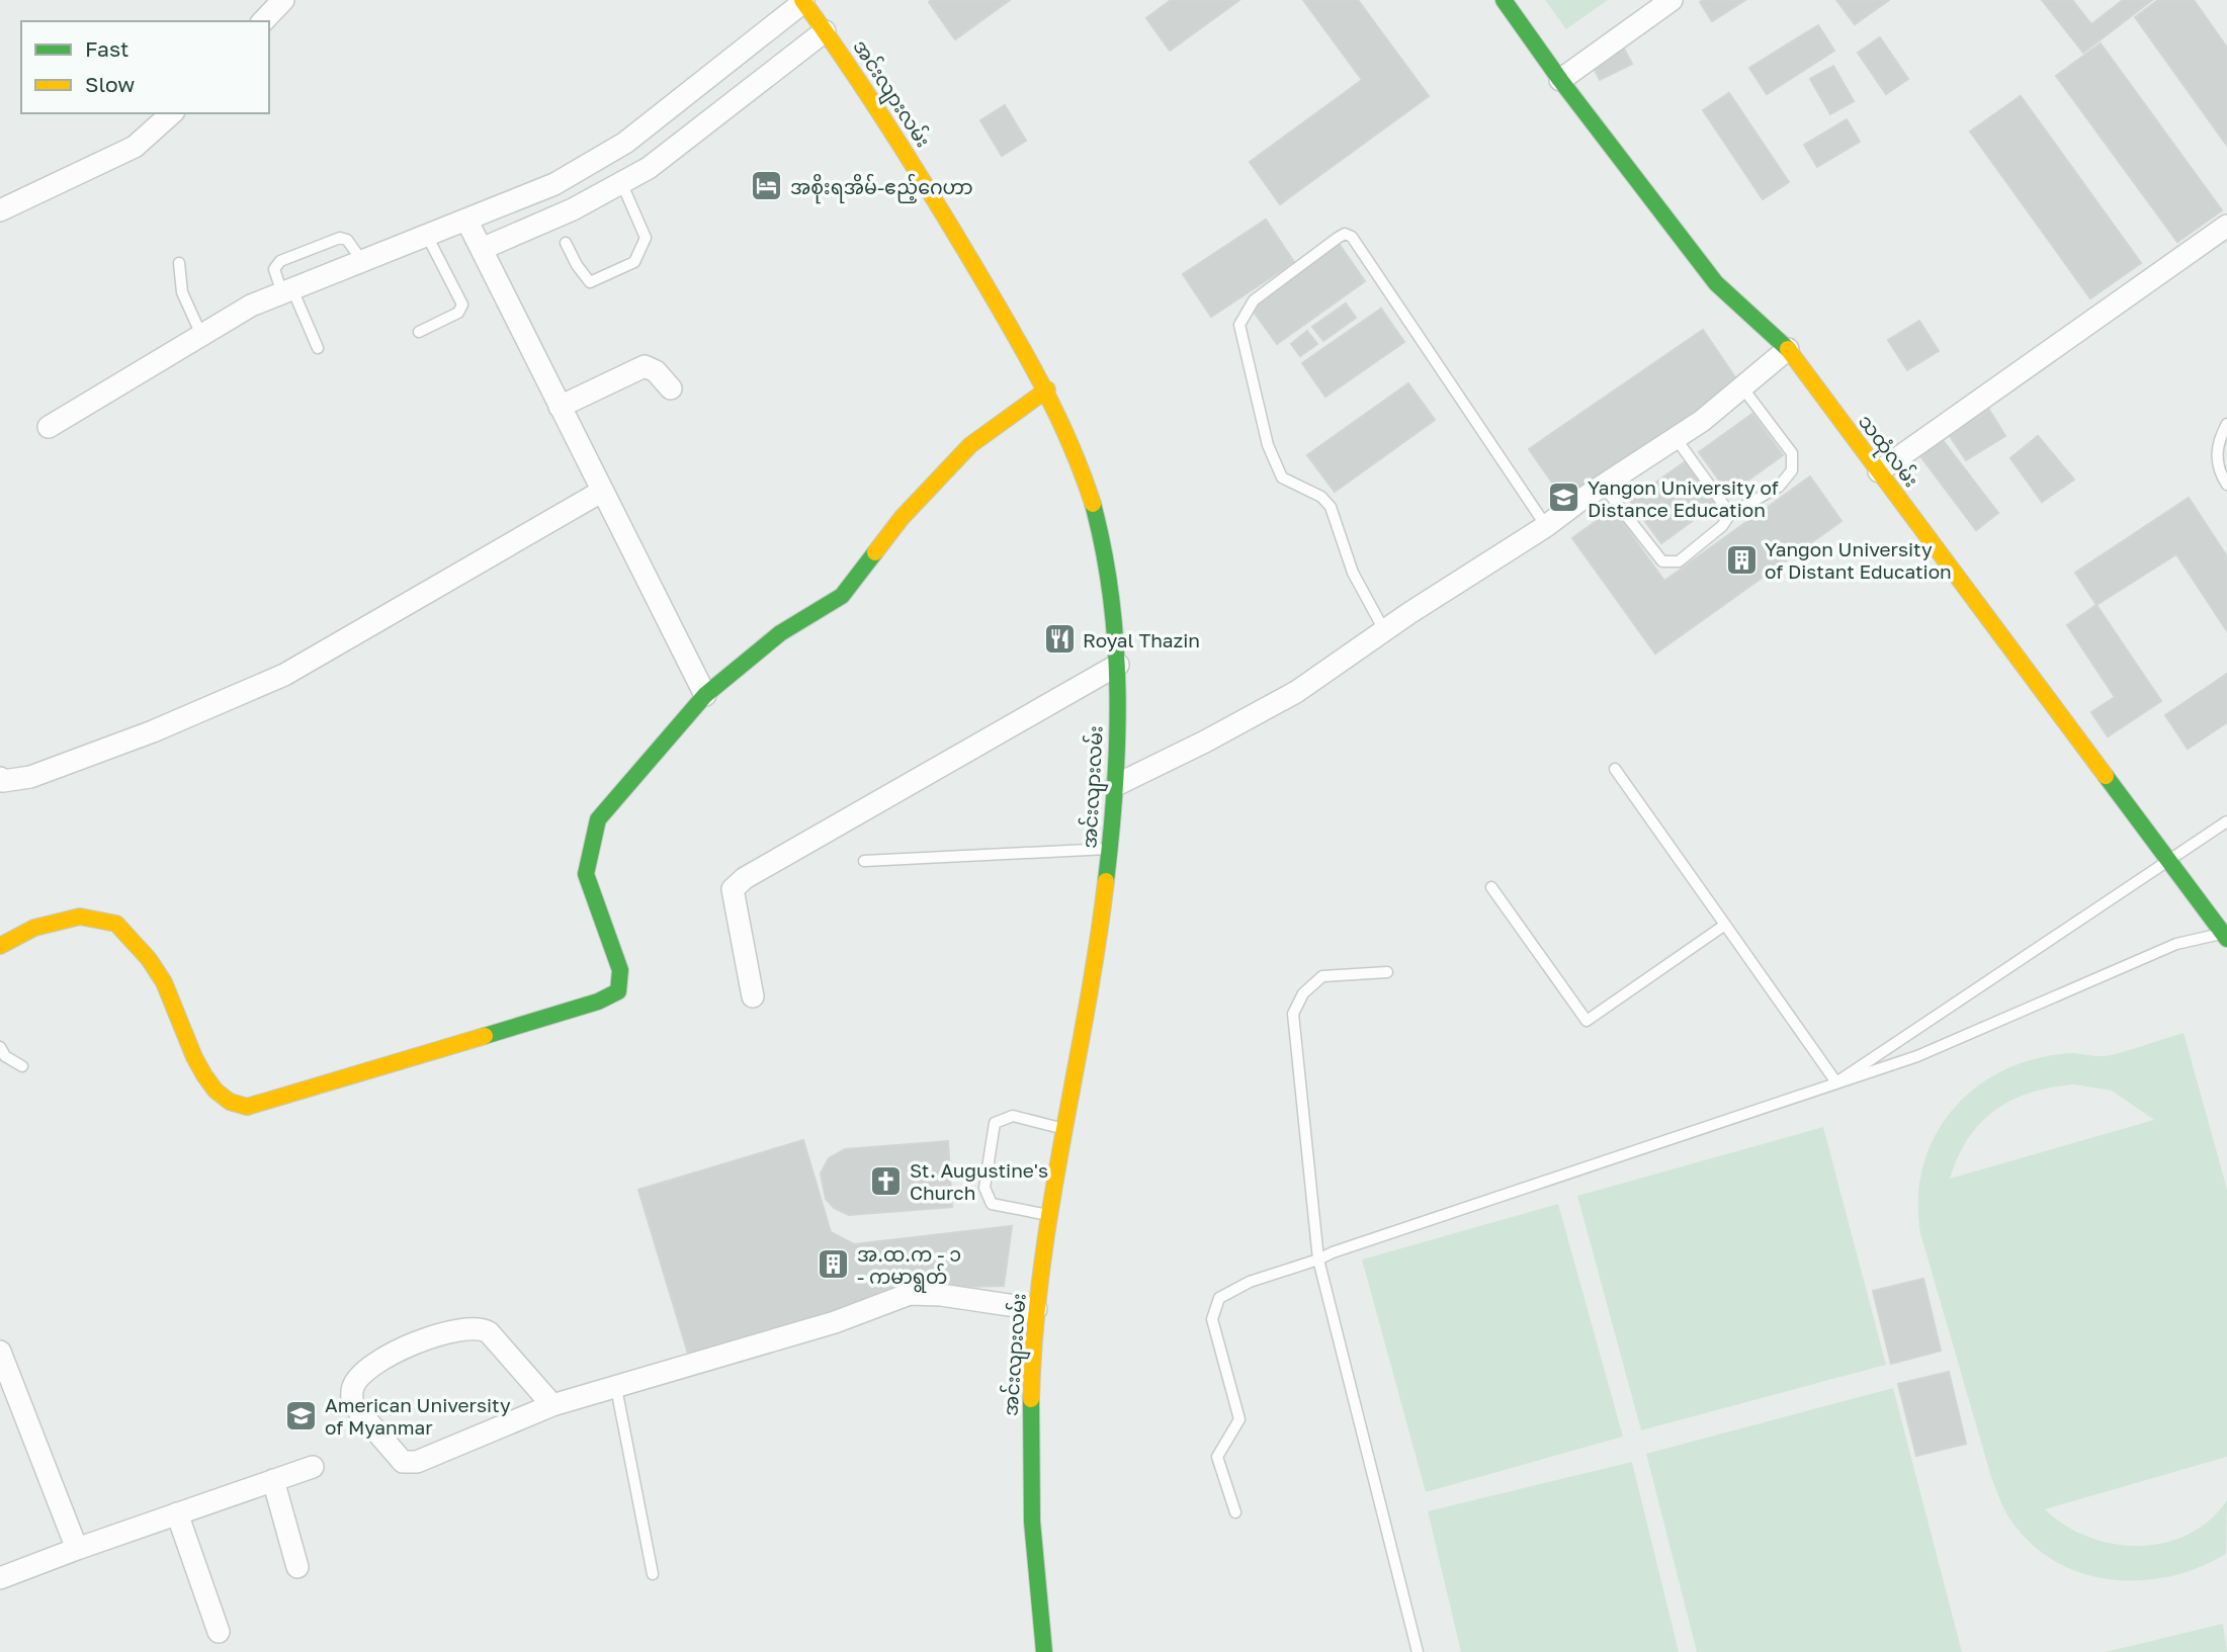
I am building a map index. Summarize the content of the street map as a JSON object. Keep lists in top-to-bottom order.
{
  "streets": {
    "street": ["အင်းလျားလမ်း", "သထုံလမ်း"]
  },
  "places": {
    "hotel": ["အစိုးရအိမ်-ဧည့်ဂေဟာ"],
    "school or university": ["Yangon University of Distance Education", "American University of Myanmar"],
    "building": ["Yangon University of Distant Education", "အ.ထ.က - ၁ - ကမာရွတ်"],
    "restaurant": ["Royal Thazin"],
    "church": ["St. Augustine's Church"]
  },
  "legend": ["Fast", "Slow"]
}
